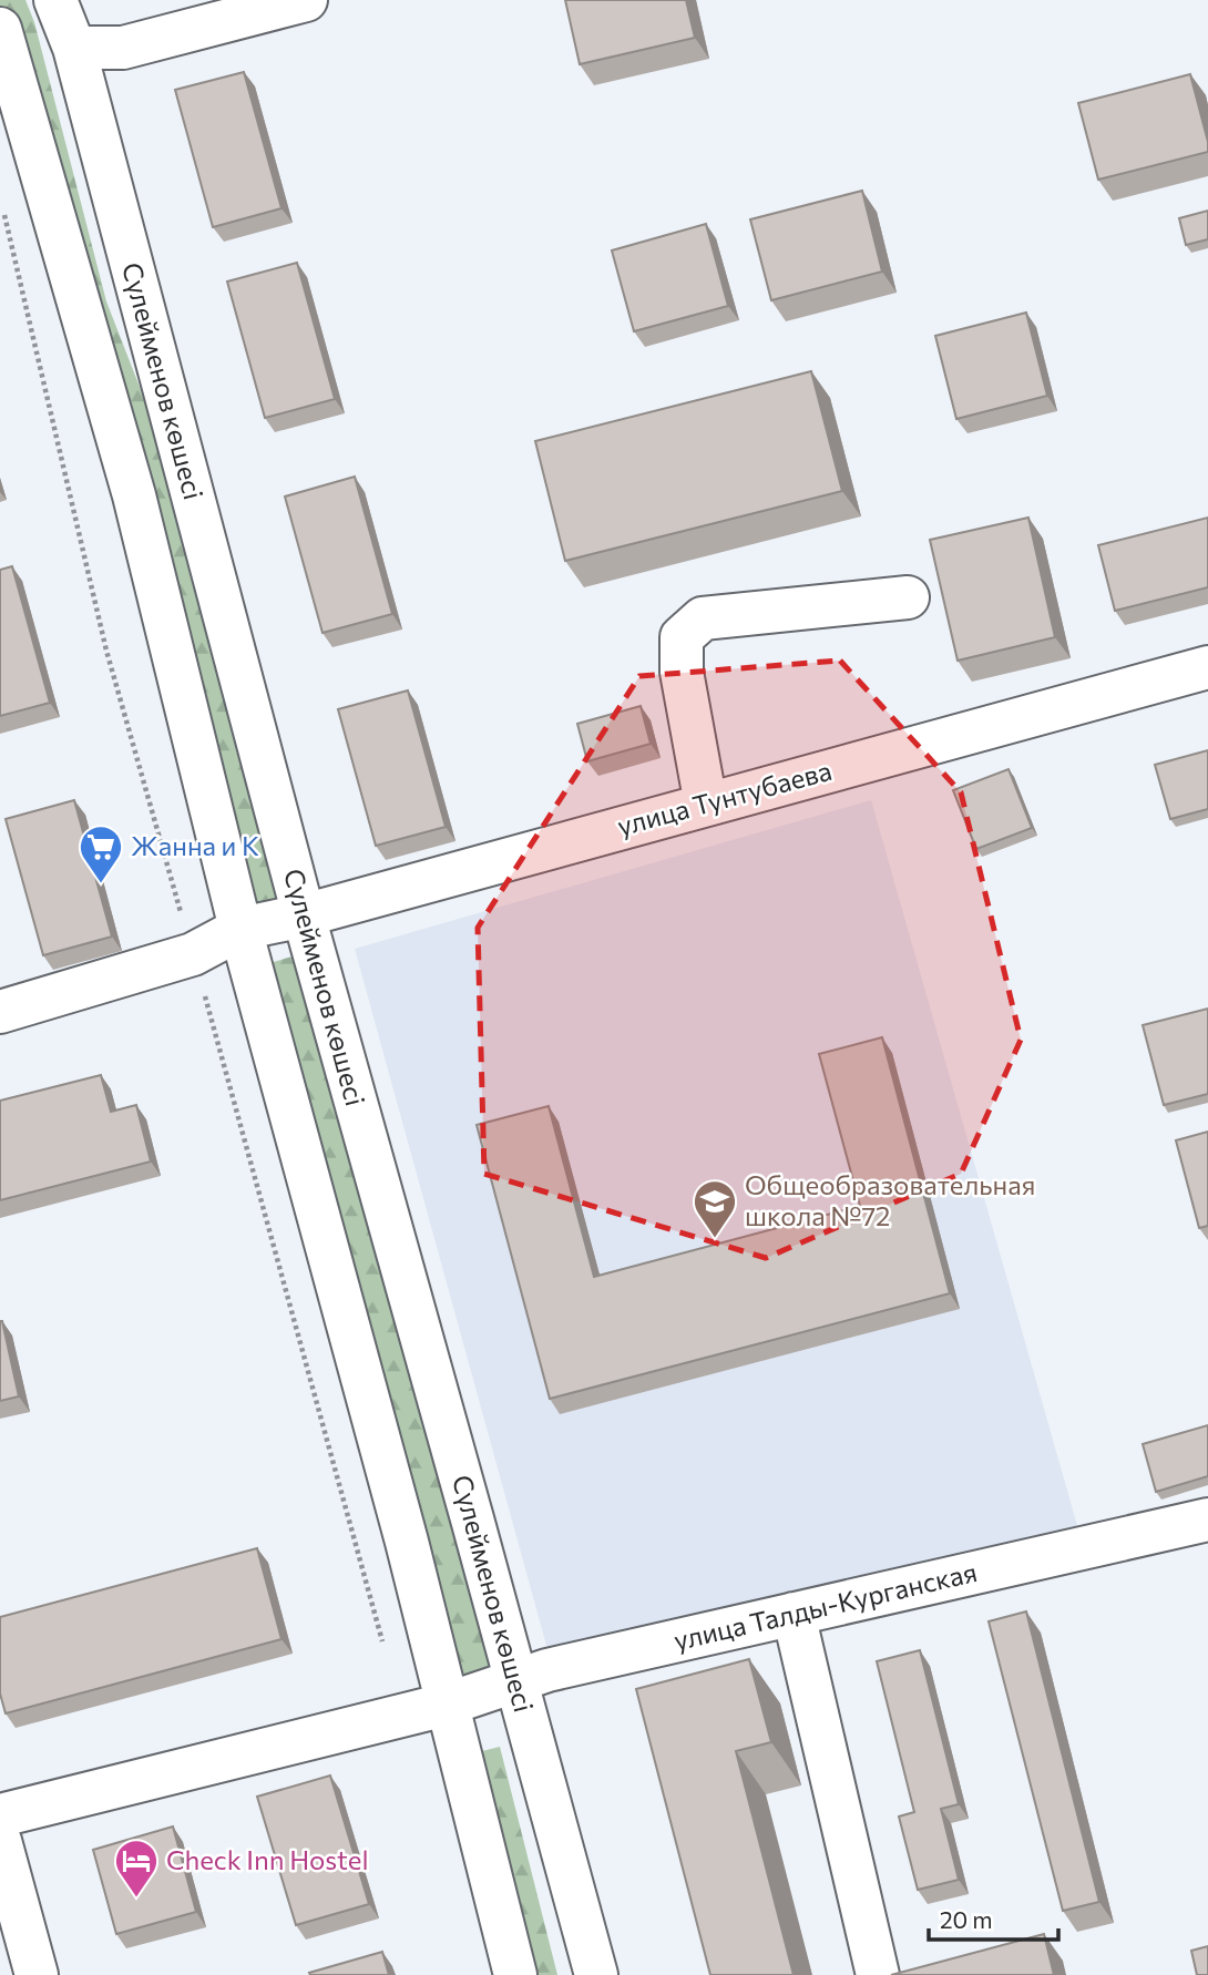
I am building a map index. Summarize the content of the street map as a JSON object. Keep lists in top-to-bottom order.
{
  "streets": {
    "street": ["Сүлейменов көшесі", "улица Тунтубаева", "улица Талды-Курганская"]
  },
  "crossings": [
    ["Сүлейменов көшесі", "улица Тунтубаева"],
    ["Сүлейменов көшесі", "улица Талды-Курганская"]
  ],
  "places": {
    "supermarket": ["Жанна и К"],
    "school or university": ["Общеобразовательная школа №72"],
    "hotel": ["Check Inn Hostel"]
  },
  "scale_bar": "20 m"
}
